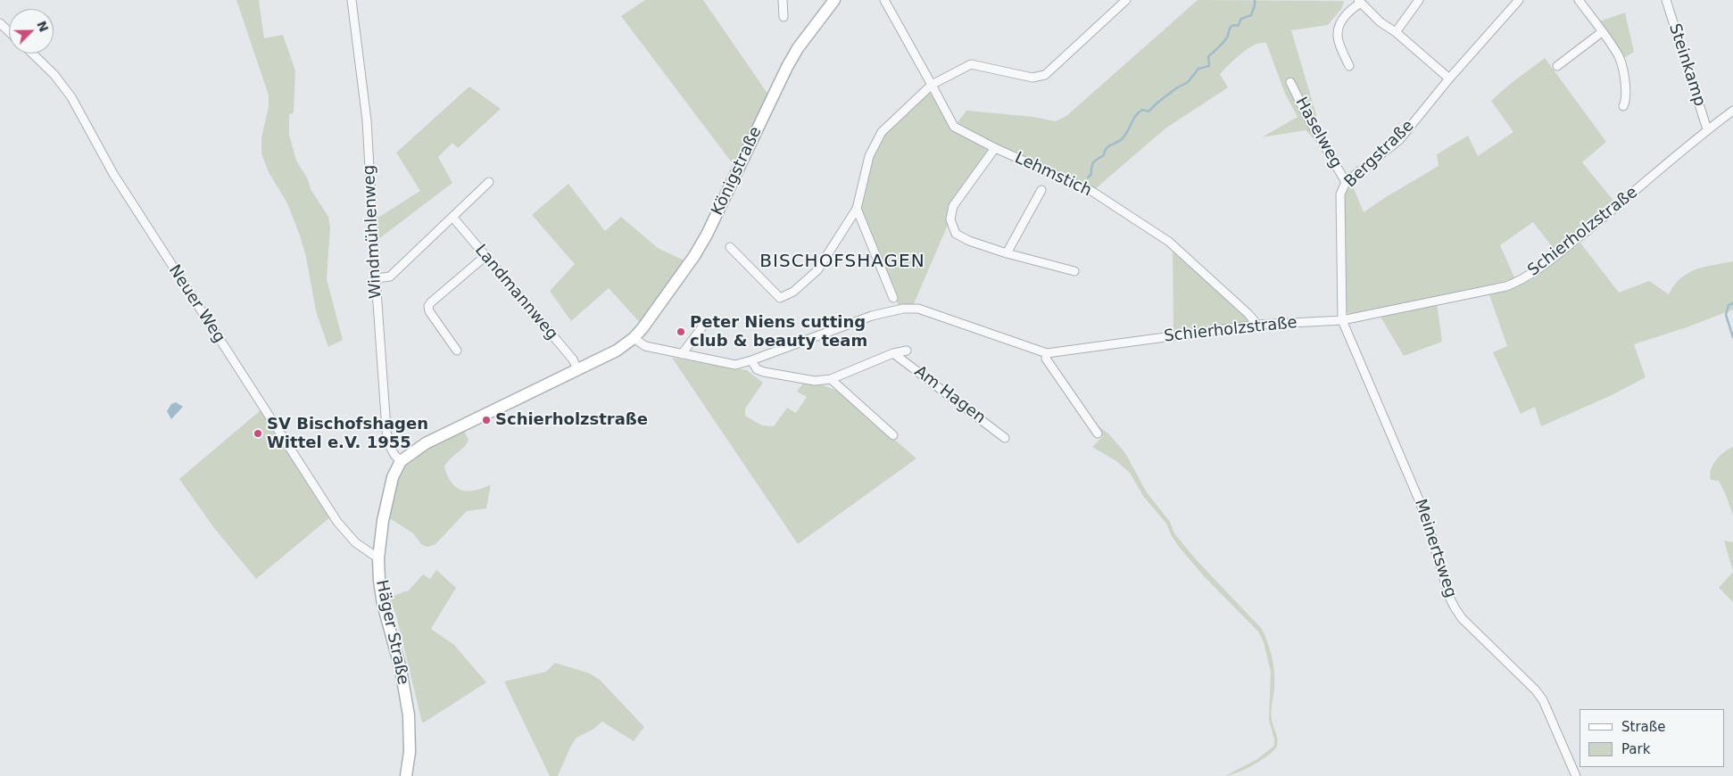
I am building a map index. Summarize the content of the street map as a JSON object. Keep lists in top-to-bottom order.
{
  "streets": {
    "main road": ["Königstraße", "Häger Straße"],
    "street": [
      "Steinkamp",
      "Haselweg",
      "Bergstraße",
      "Lehmstich",
      "Windmühlenweg",
      "Schierholzstraße",
      "Landmannweg",
      "Neuer Weg",
      "Am Hagen",
      "Meinertsweg"
    ]
  },
  "crossings": [
    ["Steinkamp", "Schierholzstraße"],
    ["Haselweg", "Bergstraße"],
    ["Bergstraße", "Schierholzstraße"],
    ["Bergstraße", "Meinertsweg"],
    ["Königstraße", "Schierholzstraße"],
    ["Lehmstich", "Schierholzstraße"],
    ["Windmühlenweg", "Häger Straße"],
    ["Schierholzstraße", "Am Hagen"],
    ["Schierholzstraße", "Meinertsweg"],
    ["Neuer Weg", "Häger Straße"]
  ],
  "districts": ["BISCHOFSHAGEN"],
  "places": ["Peter Niens cutting club & beauty team", "Schierholzstraße", "SV Bischofshagen Wittel e.V. 1955"],
  "legend": ["Straße", "Park"],
  "north": "top right"
}
